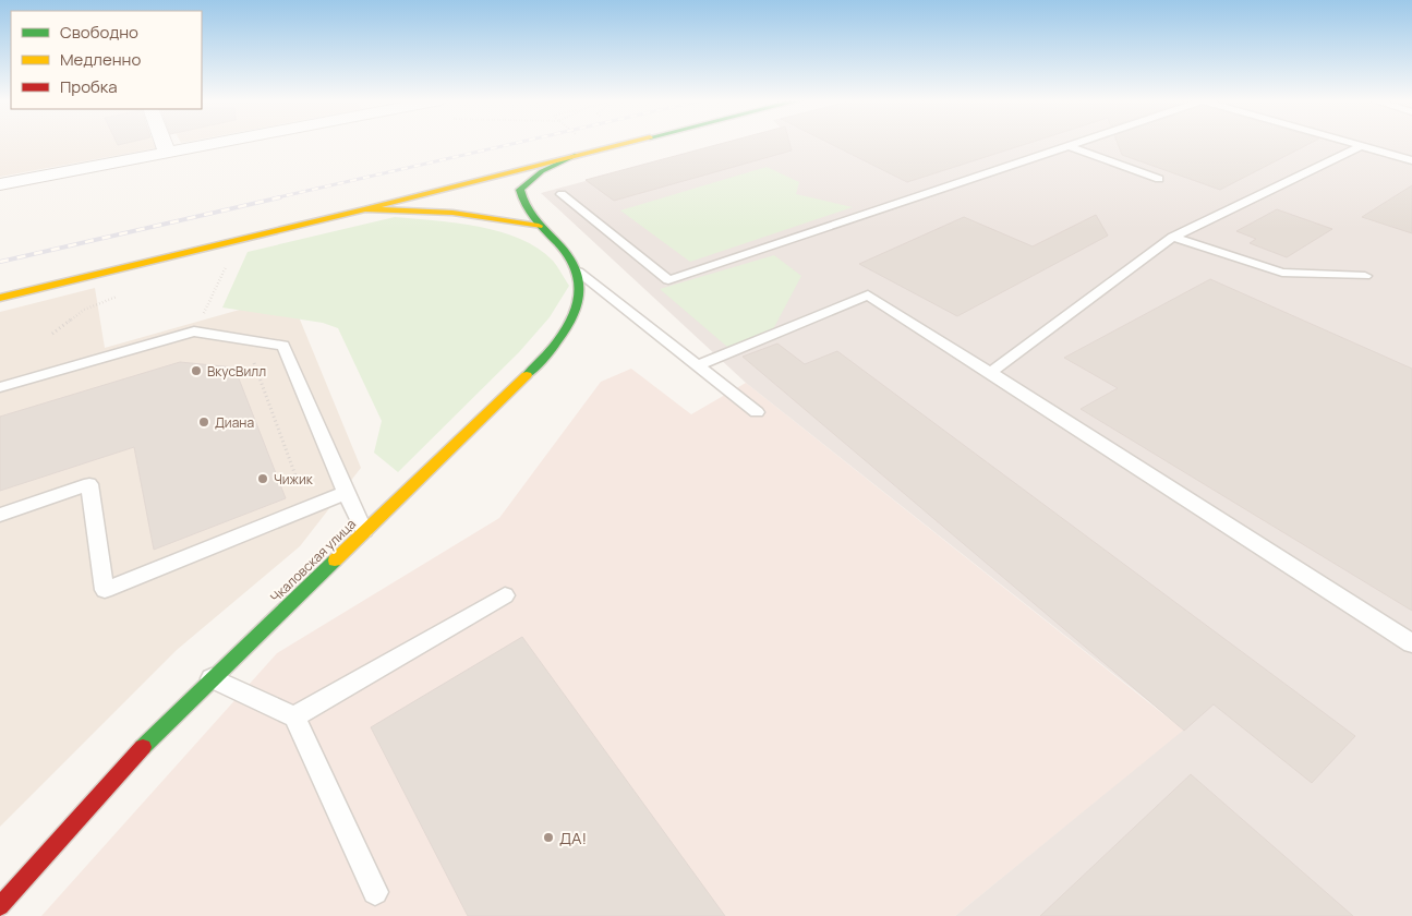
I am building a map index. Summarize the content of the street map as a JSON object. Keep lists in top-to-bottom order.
{
  "streets": {
    "main road": ["Чкаловская улица"]
  },
  "places": [
    "ВкусВилл",
    "Диана",
    "Чижик",
    "ДА!"
  ],
  "legend": ["Свободно", "Медленно", "Пробка"]
}
